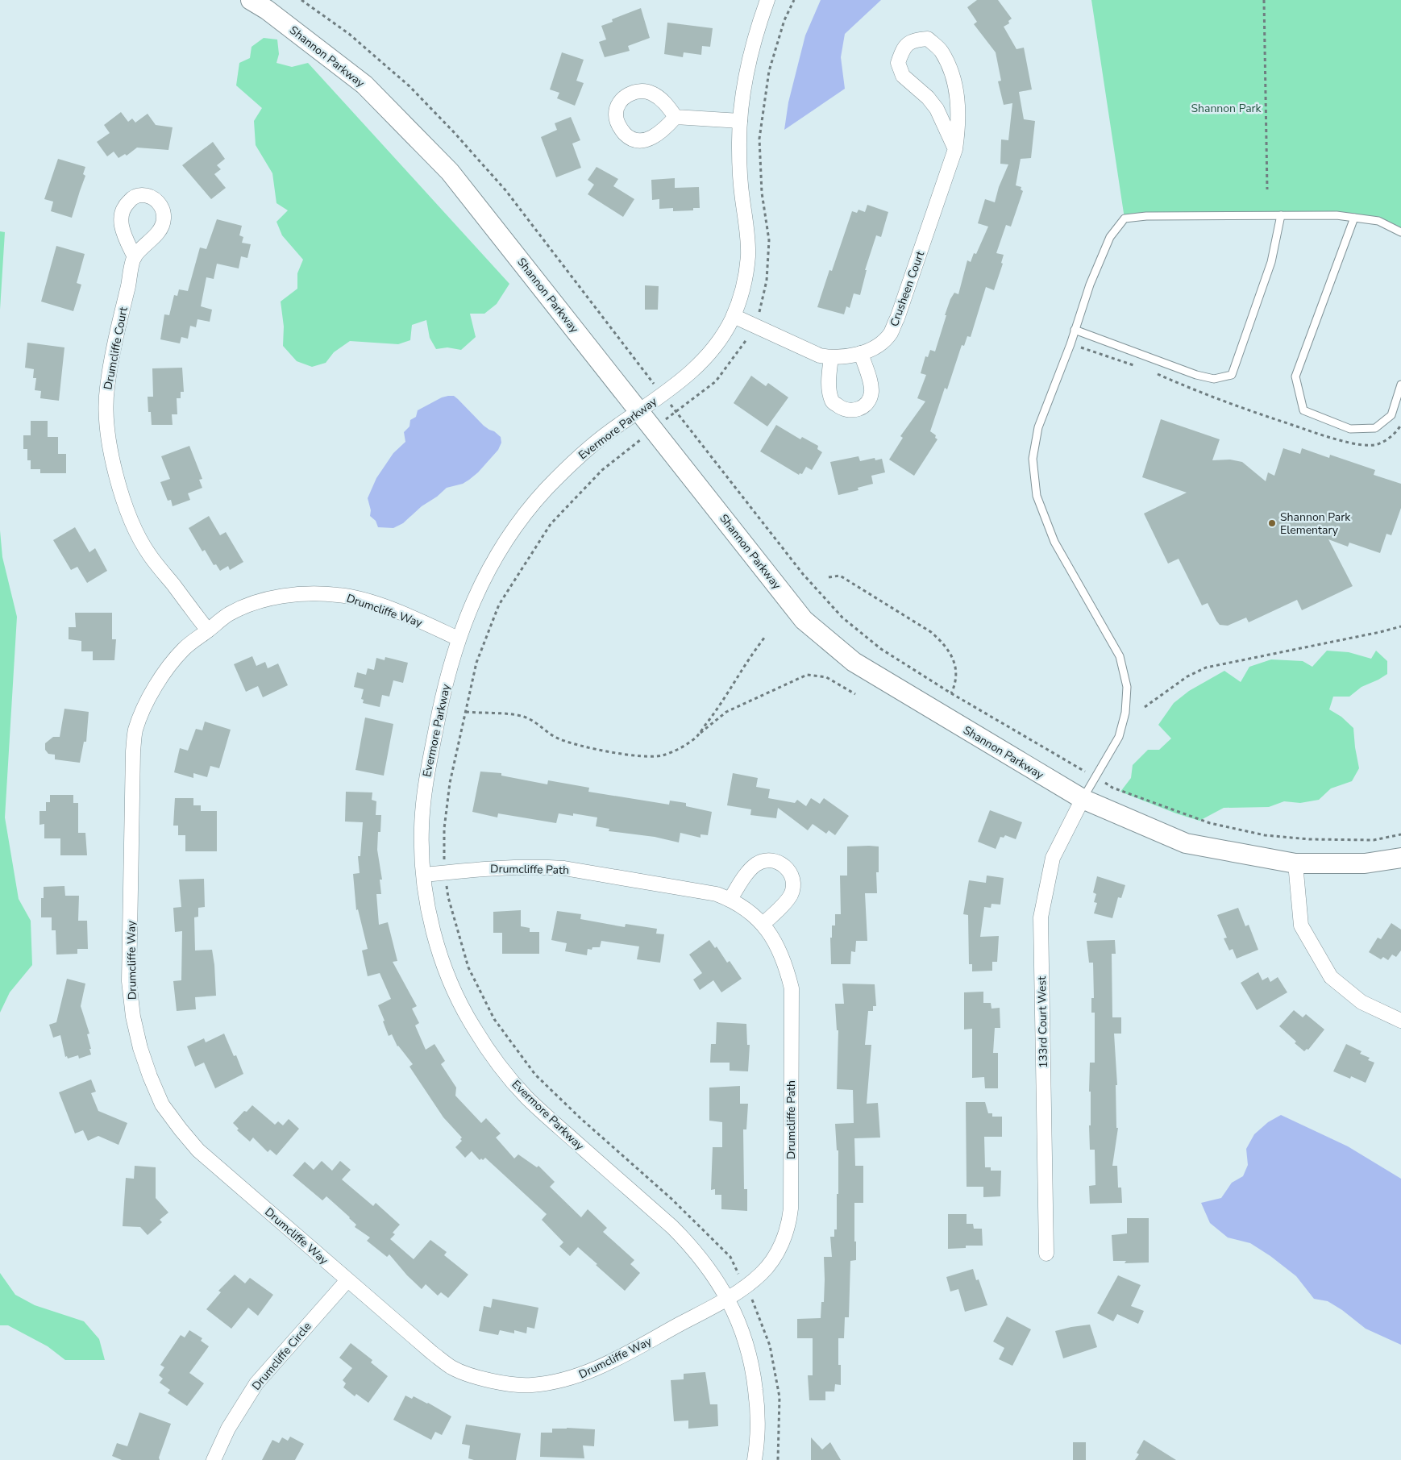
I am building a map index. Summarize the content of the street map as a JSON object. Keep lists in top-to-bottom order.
{
  "streets": {
    "street": [
      "Shannon Parkway",
      "Crusheen Court",
      "Drumcliffe Court",
      "Evermore Parkway",
      "Drumcliffe Way",
      "Drumcliffe Path",
      "133rd Court West",
      "Drumcliffe Circle"
    ]
  },
  "crossings": [
    ["Shannon Parkway", "Evermore Parkway"],
    ["Shannon Parkway", "133rd Court West"],
    ["Crusheen Court", "Evermore Parkway"],
    ["Drumcliffe Court", "Drumcliffe Way"],
    ["Evermore Parkway", "Drumcliffe Way"],
    ["Evermore Parkway", "Drumcliffe Path"],
    ["Drumcliffe Way", "Drumcliffe Path"],
    ["Drumcliffe Way", "Drumcliffe Circle"]
  ],
  "parks": ["Shannon Park"],
  "places": ["Shannon Park Elementary"]
}
